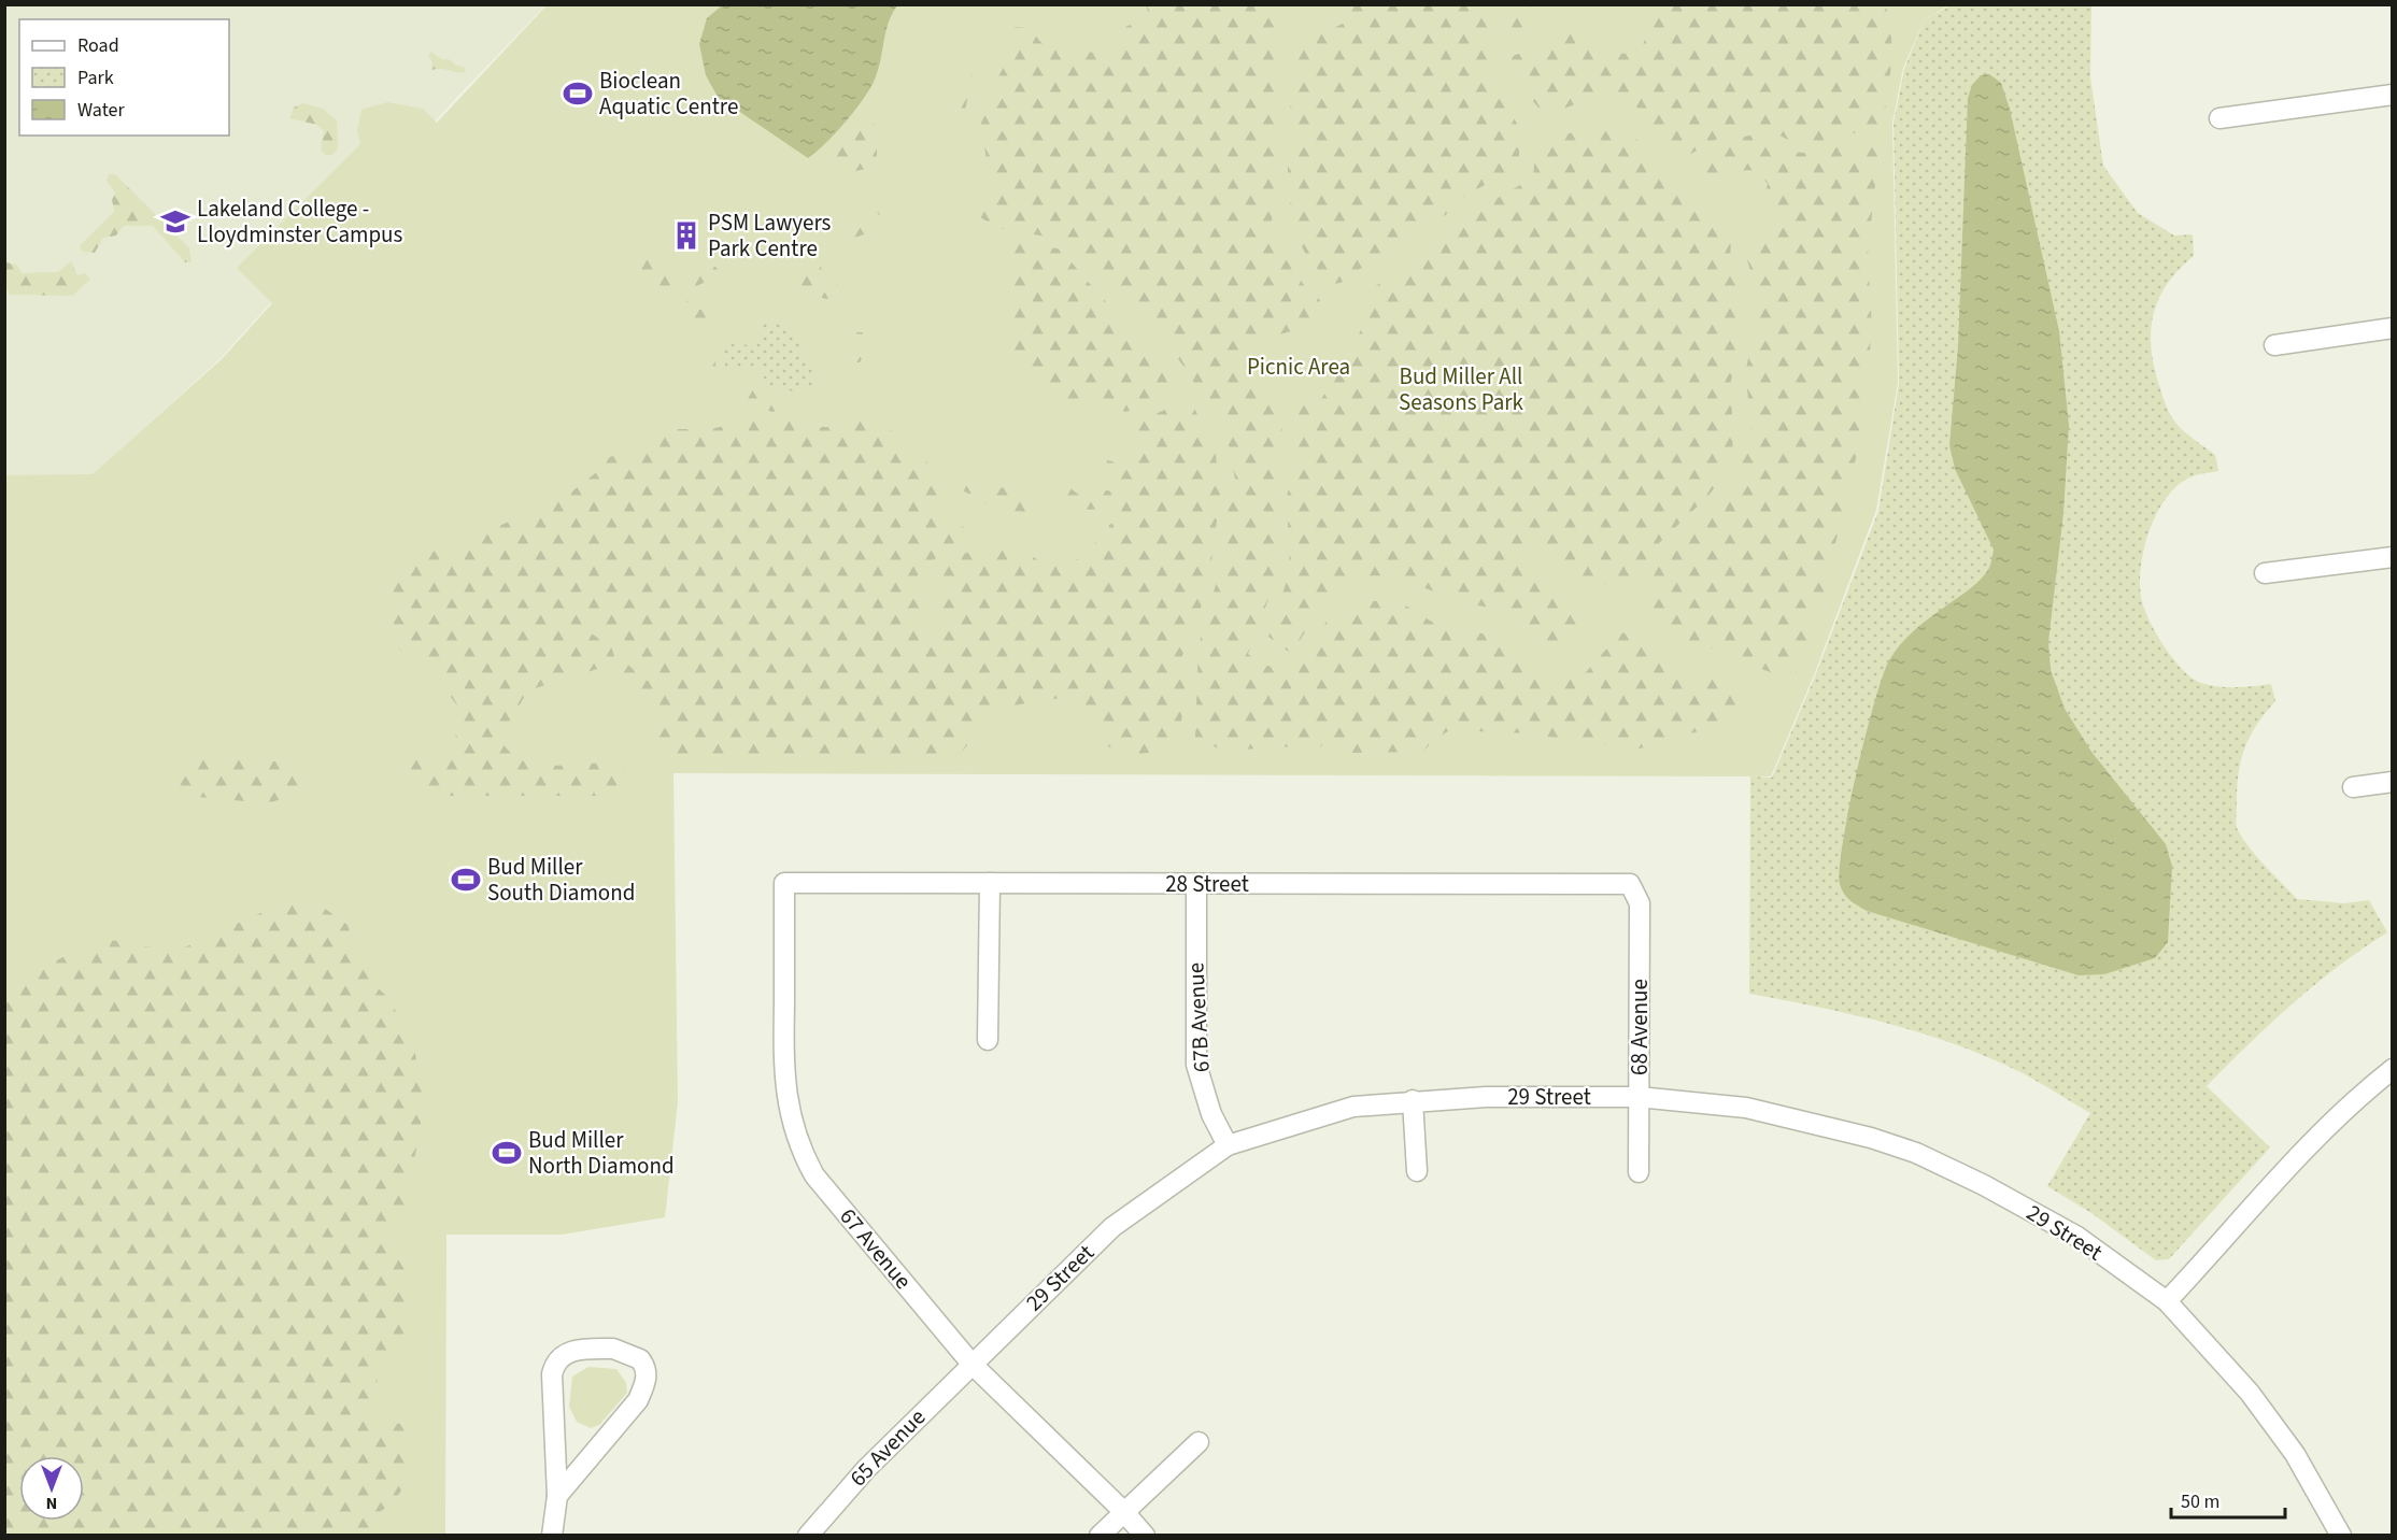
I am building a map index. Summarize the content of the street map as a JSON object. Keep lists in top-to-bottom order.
{
  "streets": {
    "street": [
      "28 Street",
      "67B Avenue",
      "68 Avenue",
      "29 Street",
      "67 Avenue",
      "65 Avenue"
    ]
  },
  "crossings": [
    ["28 Street", "67B Avenue"],
    ["28 Street", "68 Avenue"],
    ["28 Street", "67 Avenue"],
    ["67B Avenue", "29 Street"],
    ["68 Avenue", "29 Street"],
    ["29 Street", "67 Avenue"],
    ["29 Street", "65 Avenue"],
    ["67 Avenue", "65 Avenue"]
  ],
  "parks": ["Picnic Area", "Bud Miller All Seasons Park"],
  "places": {
    "sports": ["Bioclean Aquatic Centre", "Bud Miller South Diamond", "Bud Miller North Diamond"],
    "school or university": ["Lakeland College - Lloydminster Campus"],
    "building": ["PSM Lawyers Park Centre"]
  },
  "legend": ["Road", "Park", "Water"],
  "scale_bar": "50 m",
  "north": "bottom"
}
